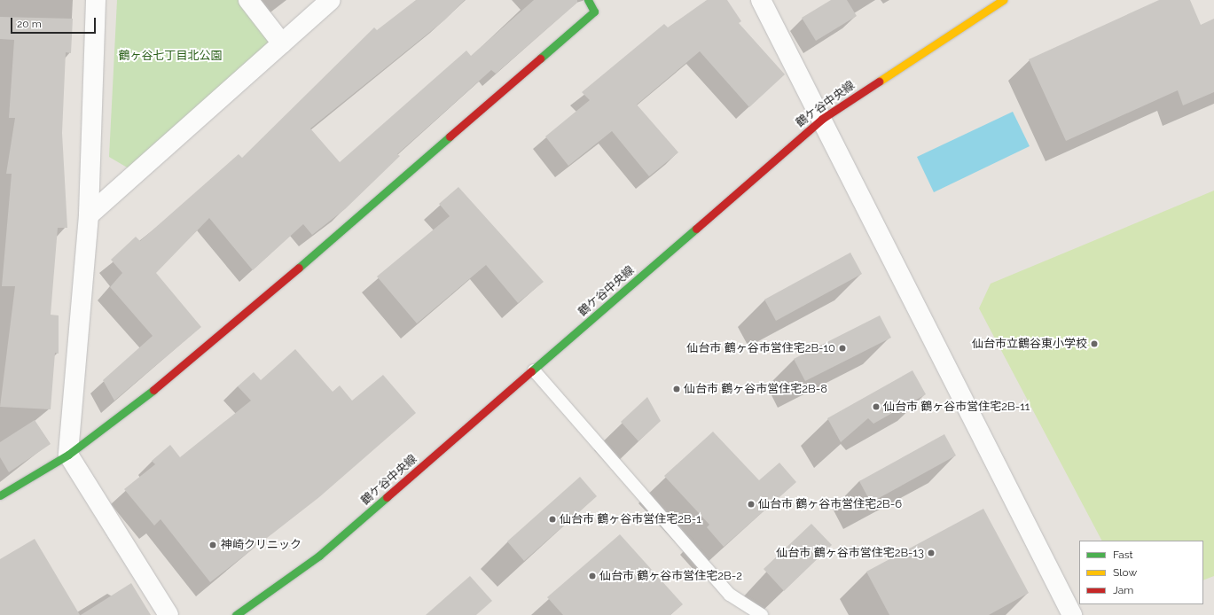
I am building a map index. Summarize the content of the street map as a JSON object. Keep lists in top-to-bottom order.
{
  "streets": {
    "street": ["鶴ケ谷中央線"]
  },
  "parks": ["鶴ヶ谷七丁目北公園"],
  "places": [
    "仙台市立鶴谷東小学校",
    "仙台市 鶴ヶ谷市営住宅2B-10",
    "仙台市 鶴ヶ谷市営住宅2B-8",
    "仙台市 鶴ヶ谷市営住宅2B-11",
    "仙台市 鶴ヶ谷市営住宅2B-6",
    "仙台市 鶴ヶ谷市営住宅2B-1",
    "神崎クリニック",
    "仙台市 鶴ヶ谷市営住宅2B-13",
    "仙台市 鶴ヶ谷市営住宅2B-2"
  ],
  "legend": ["Fast", "Slow", "Jam"],
  "scale_bar": "20 m"
}
